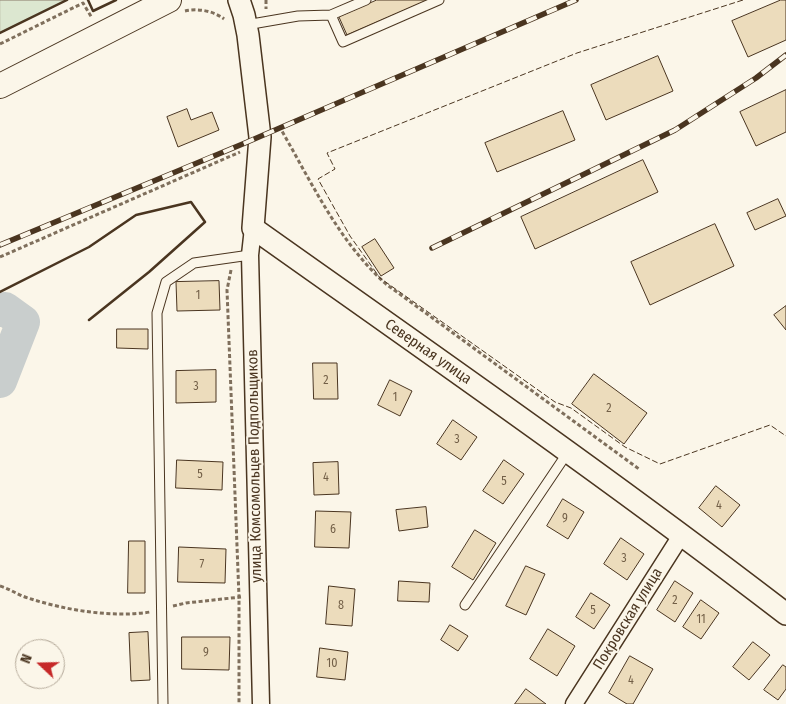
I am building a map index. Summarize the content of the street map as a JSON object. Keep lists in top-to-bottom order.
{
  "streets": {
    "street": ["Северная улица", "улица Комсомольцев Подпольщиков", "Покровская улица"]
  },
  "crossings": [
    ["Северная улица", "улица Комсомольцев Подпольщиков"],
    ["Северная улица", "Покровская улица"]
  ],
  "house_numbers": [
    "1",
    "2",
    "3",
    "1",
    "2",
    "3",
    "5",
    "4",
    "5",
    "4",
    "9",
    "6",
    "3",
    "7",
    "2",
    "8",
    "5",
    "11",
    "9",
    "10",
    "4"
  ],
  "north": "left"
}
